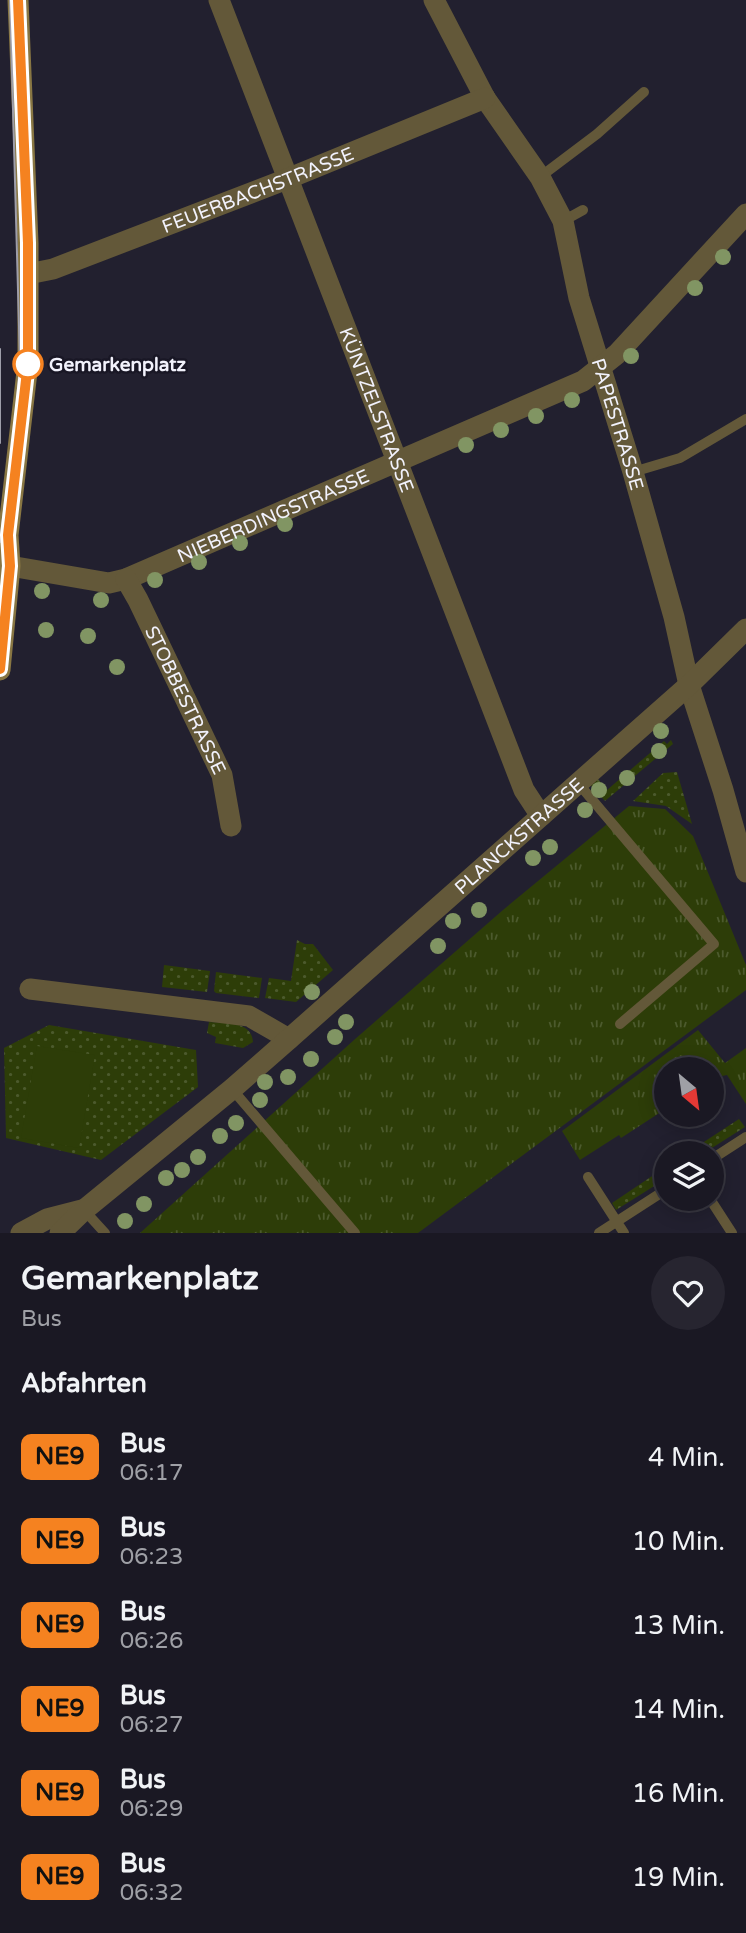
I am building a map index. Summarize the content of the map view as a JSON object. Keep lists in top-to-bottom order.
{
  "streets": {
    "street": [
      "FEUERBACHSTRASSE",
      "KÜNTZELSTRASSE",
      "PAPESTRASSE",
      "NIEBERDINGSTRASSE",
      "STOBBESTRASSE",
      "PLANCKSTRASSE"
    ]
  },
  "crossings": [
    ["FEUERBACHSTRASSE", "KÜNTZELSTRASSE"],
    ["FEUERBACHSTRASSE", "PAPESTRASSE"],
    ["KÜNTZELSTRASSE", "NIEBERDINGSTRASSE"],
    ["KÜNTZELSTRASSE", "PLANCKSTRASSE"],
    ["PAPESTRASSE", "NIEBERDINGSTRASSE"],
    ["PAPESTRASSE", "PLANCKSTRASSE"],
    ["NIEBERDINGSTRASSE", "STOBBESTRASSE"]
  ],
  "places": ["Gemarkenplatz"],
  "lines": ["bus line NE9"],
  "north": "bottom right",
  "page": {
    "heading": [
      ["Gemarkenplatz", "Bus"],
      "Abfahrten"
    ],
    "list": [
      {
        "mark": "NE9",
        "name": "Bus",
        "note": "06:17",
        "value": "4 Min."
      },
      {
        "mark": "NE9",
        "name": "Bus",
        "note": "06:23",
        "value": "10 Min."
      },
      {
        "mark": "NE9",
        "name": "Bus",
        "note": "06:26",
        "value": "13 Min."
      },
      {
        "mark": "NE9",
        "name": "Bus",
        "note": "06:27",
        "value": "14 Min."
      },
      {
        "mark": "NE9",
        "name": "Bus",
        "note": "06:29",
        "value": "16 Min."
      },
      {
        "mark": "NE9",
        "name": "Bus",
        "note": "06:32",
        "value": "19 Min."
      }
    ]
  }
}
